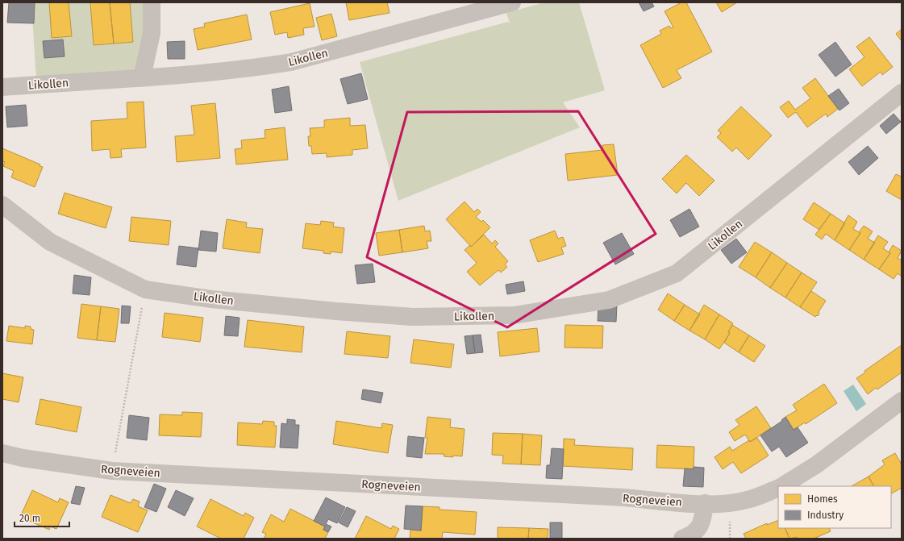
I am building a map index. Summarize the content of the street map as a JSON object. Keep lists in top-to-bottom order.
{
  "streets": {
    "street": ["Likollen", "Rogneveien"]
  },
  "legend": ["Homes", "Industry"],
  "scale_bar": "20 m"
}
